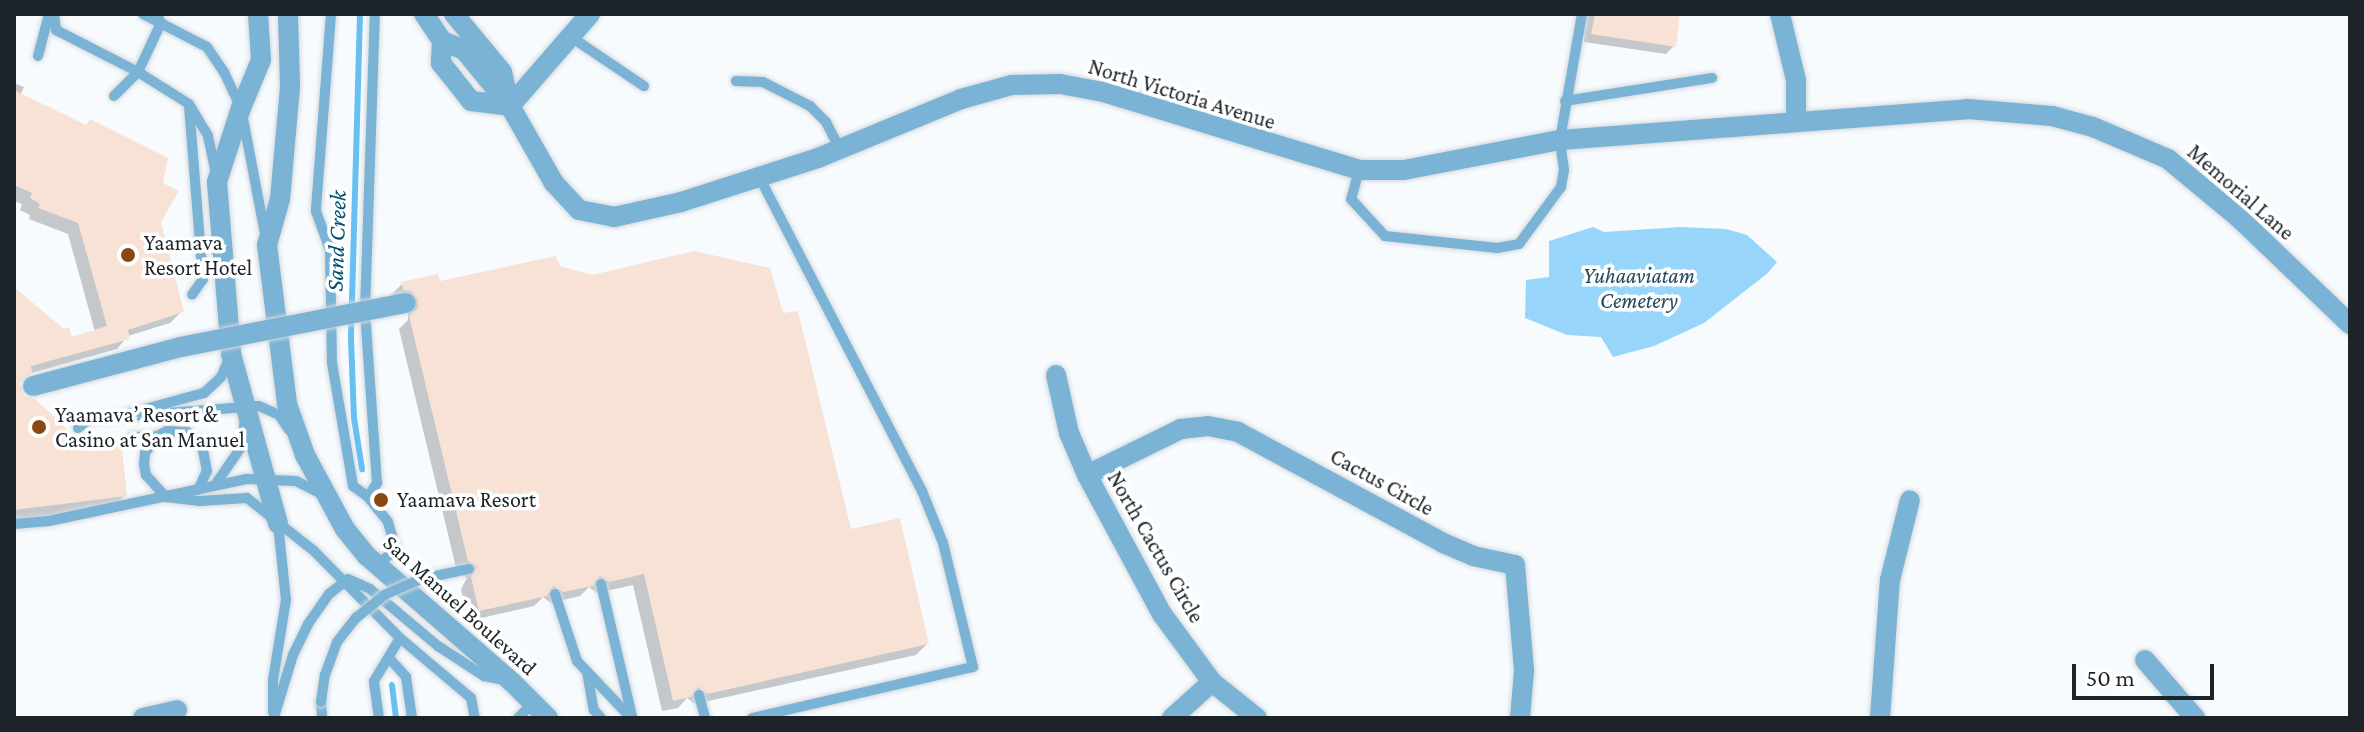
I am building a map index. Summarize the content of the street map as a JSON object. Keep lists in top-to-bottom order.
{
  "streets": {
    "street": [
      "North Victoria Avenue",
      "Memorial Lane",
      "Cactus Circle",
      "North Cactus Circle",
      "San Manuel Boulevard"
    ]
  },
  "crossings": [
    ["North Victoria Avenue", "Memorial Lane"],
    ["Cactus Circle", "North Cactus Circle"]
  ],
  "water": ["Sand Creek"],
  "parks": ["Yuhaaviatam Cemetery"],
  "places": ["Yaamava Resort Hotel", "Yaamava’ Resort & Casino at San Manuel", "Yaamava Resort"],
  "scale_bar": "50 m"
}
